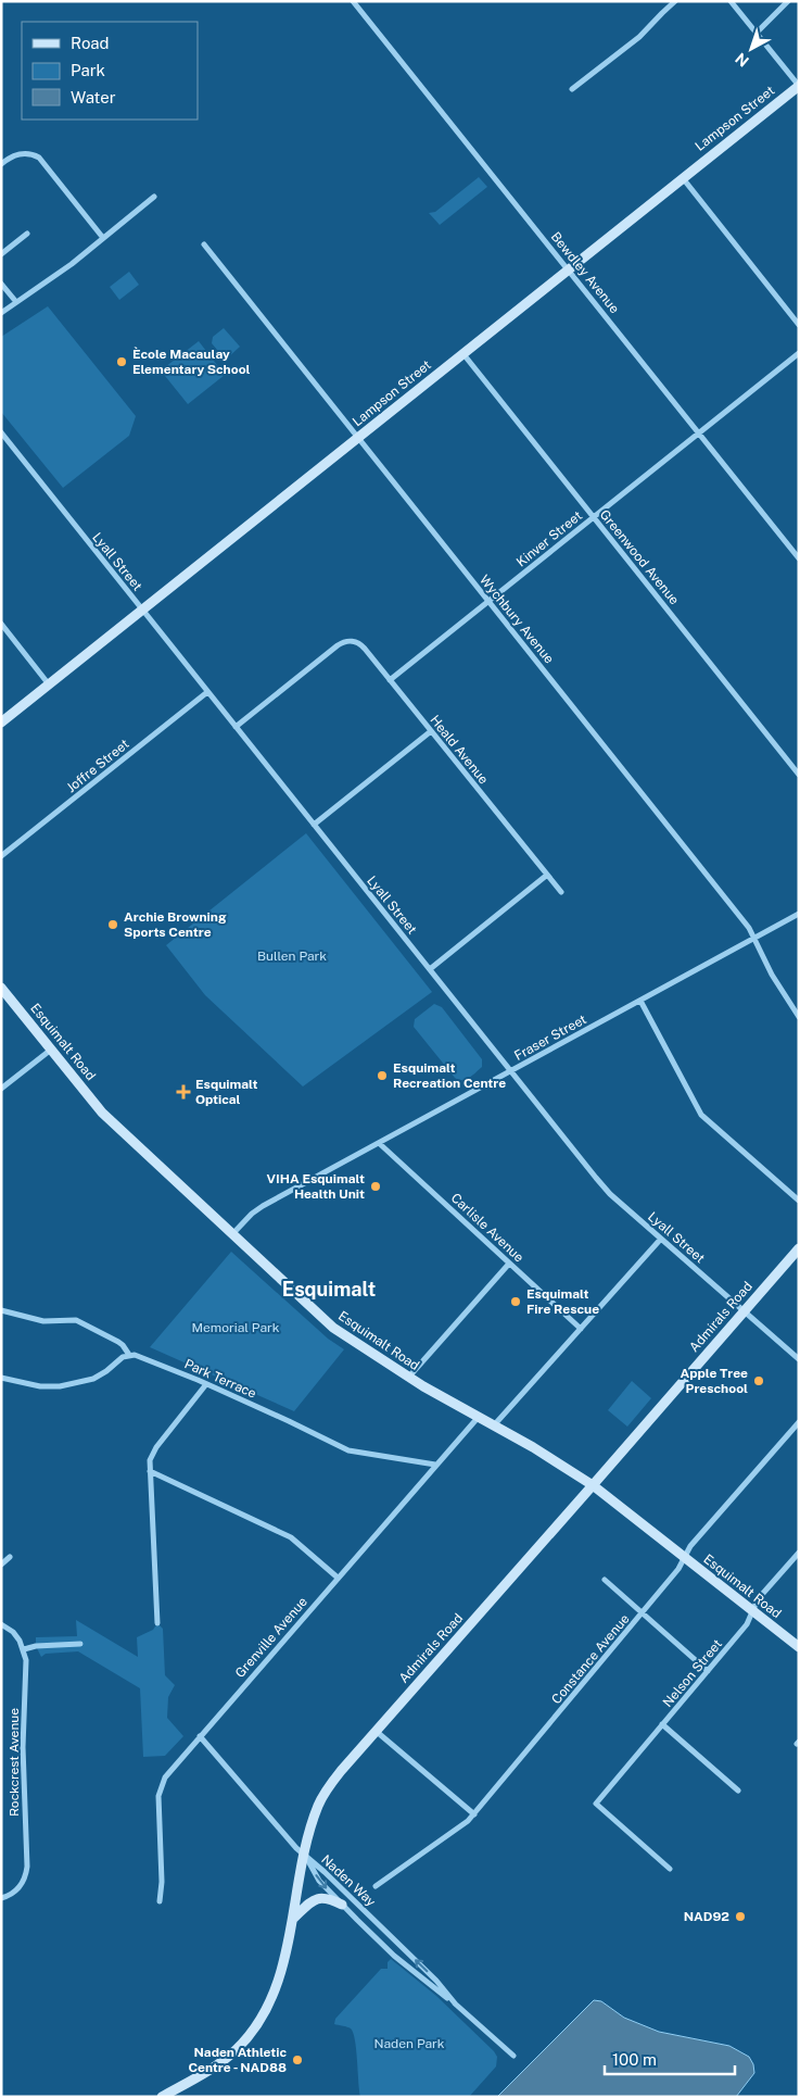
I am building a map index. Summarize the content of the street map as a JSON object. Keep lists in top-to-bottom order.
{
  "streets": {
    "main road": ["Lampson Street", "Esquimalt Road", "Admirals Road"],
    "street": [
      "Bewdley Avenue",
      "Kinver Street",
      "Greenwood Avenue",
      "Lyall Street",
      "Wychbury Avenue",
      "Heald Avenue",
      "Joffre Street",
      "Fraser Street",
      "Carlisle Avenue",
      "Park Terrace",
      "Grenville Avenue",
      "Constance Avenue",
      "Nelson Street",
      "Rockcrest Avenue",
      "Naden Way"
    ]
  },
  "crossings": [
    ["Lampson Street", "Bewdley Avenue"],
    ["Lampson Street", "Greenwood Avenue"],
    ["Lampson Street", "Lyall Street"],
    ["Lampson Street", "Wychbury Avenue"],
    ["Bewdley Avenue", "Kinver Street"],
    ["Kinver Street", "Greenwood Avenue"],
    ["Kinver Street", "Wychbury Avenue"],
    ["Kinver Street", "Heald Avenue"],
    ["Lyall Street", "Heald Avenue"],
    ["Lyall Street", "Joffre Street"],
    ["Lyall Street", "Fraser Street"],
    ["Lyall Street", "Admirals Road"],
    ["Wychbury Avenue", "Fraser Street"],
    ["Fraser Street", "Esquimalt Road"],
    ["Fraser Street", "Carlisle Avenue"],
    ["Esquimalt Road", "Admirals Road"],
    ["Esquimalt Road", "Grenville Avenue"],
    ["Esquimalt Road", "Constance Avenue"],
    ["Esquimalt Road", "Nelson Street"],
    ["Admirals Road", "Naden Way"],
    ["Park Terrace", "Grenville Avenue"]
  ],
  "districts": ["Esquimalt"],
  "parks": ["Bullen Park", "Memorial Park", "Naden Park"],
  "places": {
    "other": [
      "Ècole Macaulay Elementary School",
      "Archie Browning Sports Centre",
      "Esquimalt Recreation Centre",
      "VIHA Esquimalt Health Unit",
      "Esquimalt Fire Rescue",
      "Apple Tree Preschool",
      "NAD92",
      "Naden Athletic Centre - NAD88"
    ],
    "health": ["Esquimalt Optical"]
  },
  "legend": ["Road", "Park", "Water"],
  "scale_bar": "100 m",
  "north": "bottom left"
}
